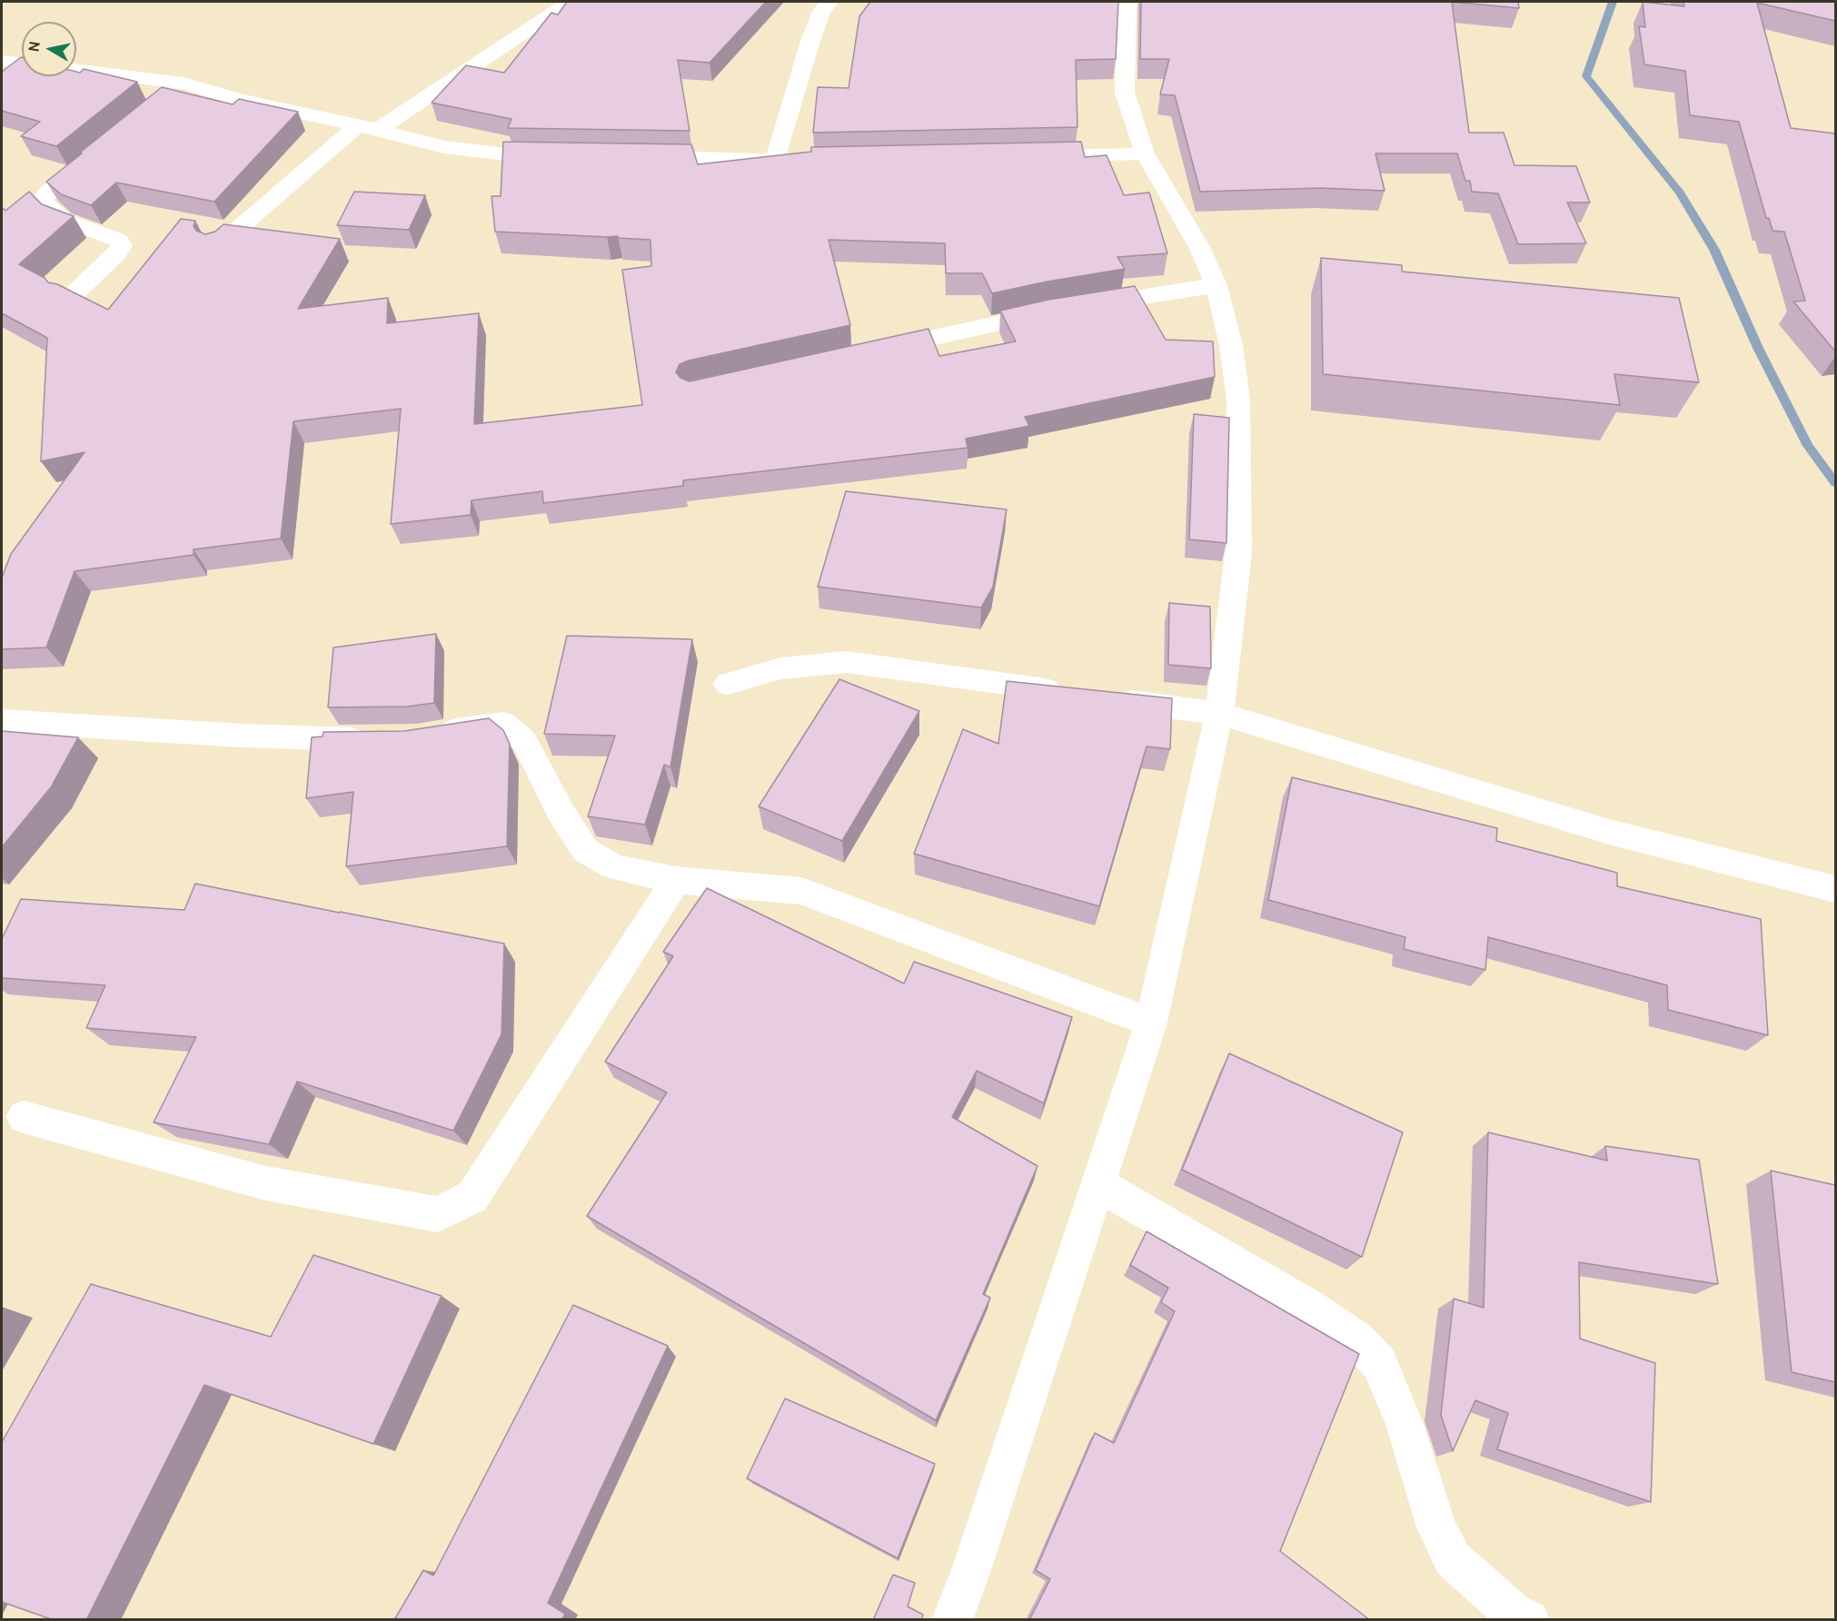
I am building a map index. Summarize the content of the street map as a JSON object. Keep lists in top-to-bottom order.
{
  "north": "left"
}
